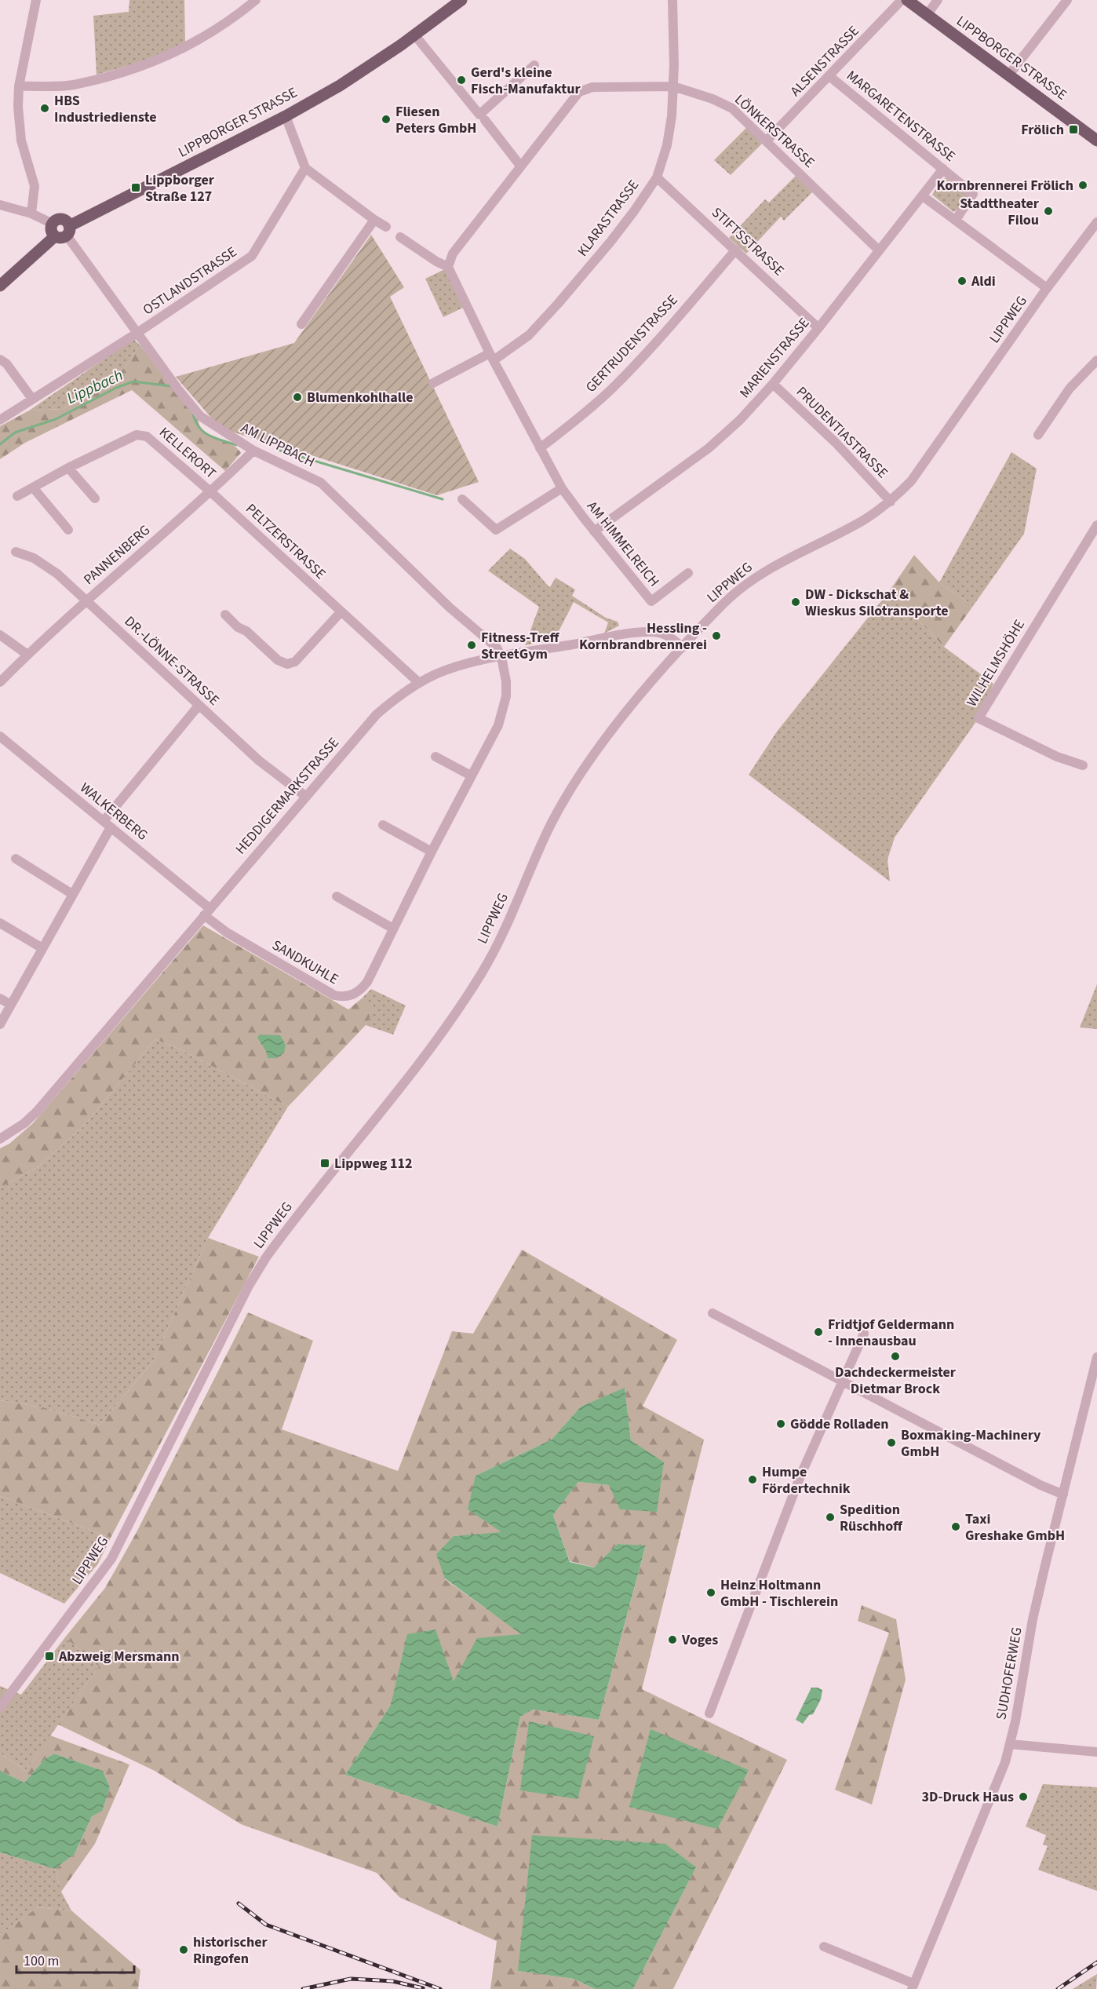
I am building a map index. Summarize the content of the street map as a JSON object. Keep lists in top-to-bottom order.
{
  "streets": {
    "main road": ["LIPPBORGER STRASSE"],
    "street": [
      "ALSENSTRASSE",
      "MARGARETENSTRASSE",
      "LÖNKERSTRASSE",
      "KLARASTRASSE",
      "STIFTSSTRASSE",
      "OSTLANDSTRASSE",
      "LIPPWEG",
      "GERTRUDENSTRASSE",
      "MARIENSTRASSE",
      "PRUDENTIASTRASSE",
      "AM LIPPBACH",
      "KELLERORT",
      "PELTZERSTRASSE",
      "AM HIMMELREICH",
      "PANNENBERG",
      "DR.-LÖNNE-STRASSE",
      "WILHELMSHÖHE",
      "HEDDIGERMARKSTRASSE",
      "WALKERBERG",
      "SANDKUHLE",
      "SUDHOFERWEG"
    ]
  },
  "crossings": [
    ["LIPPBORGER STRASSE", "AM LIPPBACH"],
    ["ALSENSTRASSE", "MARGARETENSTRASSE"],
    ["ALSENSTRASSE", "LÖNKERSTRASSE"],
    ["MARGARETENSTRASSE", "MARIENSTRASSE"],
    ["LÖNKERSTRASSE", "KLARASTRASSE"],
    ["LÖNKERSTRASSE", "MARIENSTRASSE"],
    ["LÖNKERSTRASSE", "AM HIMMELREICH"],
    ["KLARASTRASSE", "STIFTSSTRASSE"],
    ["KLARASTRASSE", "AM HIMMELREICH"],
    ["STIFTSSTRASSE", "GERTRUDENSTRASSE"],
    ["STIFTSSTRASSE", "MARIENSTRASSE"],
    ["OSTLANDSTRASSE", "AM LIPPBACH"],
    ["LIPPWEG", "PRUDENTIASTRASSE"],
    ["LIPPWEG", "HEDDIGERMARKSTRASSE"],
    ["GERTRUDENSTRASSE", "AM HIMMELREICH"],
    ["MARIENSTRASSE", "PRUDENTIASTRASSE"],
    ["MARIENSTRASSE", "AM HIMMELREICH"],
    ["AM LIPPBACH", "PANNENBERG"],
    ["AM LIPPBACH", "HEDDIGERMARKSTRASSE"],
    ["AM LIPPBACH", "SANDKUHLE"],
    ["KELLERORT", "PELTZERSTRASSE"],
    ["KELLERORT", "PANNENBERG"],
    ["PELTZERSTRASSE", "PANNENBERG"],
    ["PELTZERSTRASSE", "HEDDIGERMARKSTRASSE"],
    ["PANNENBERG", "DR.-LÖNNE-STRASSE"],
    ["DR.-LÖNNE-STRASSE", "HEDDIGERMARKSTRASSE"],
    ["HEDDIGERMARKSTRASSE", "WALKERBERG"],
    ["HEDDIGERMARKSTRASSE", "SANDKUHLE"],
    ["WALKERBERG", "SANDKUHLE"]
  ],
  "water": ["Lippbach"],
  "places": {
    "other": [
      "Gerd's kleine Fisch-Manufaktur",
      "HBS Industriedienste",
      "Fliesen Peters GmbH",
      "Kornbrennerei Frölich",
      "Stadttheater Filou",
      "Aldi",
      "Blumenkohlhalle",
      "DW - Dickschat & Wieskus Silotransporte",
      "Hessling - Kornbrandbrennerei",
      "Fitness-Treff StreetGym",
      "Fridtjof Geldermann - Innenausbau",
      "Dachdeckermeister Dietmar Brock",
      "Gödde Rolladen",
      "Boxmaking-Machinery GmbH",
      "Humpe Fördertechnik",
      "Spedition Rüschhoff",
      "Taxi Greshake GmbH",
      "Heinz Holtmann GmbH - Tischlerein",
      "Voges",
      "3D-Druck Haus",
      "historischer Ringofen"
    ],
    "transit": [
      "Frölich",
      "Lippborger Straße 127",
      "Lippweg 112",
      "Abzweig Mersmann"
    ]
  },
  "scale_bar": "100 m"
}
